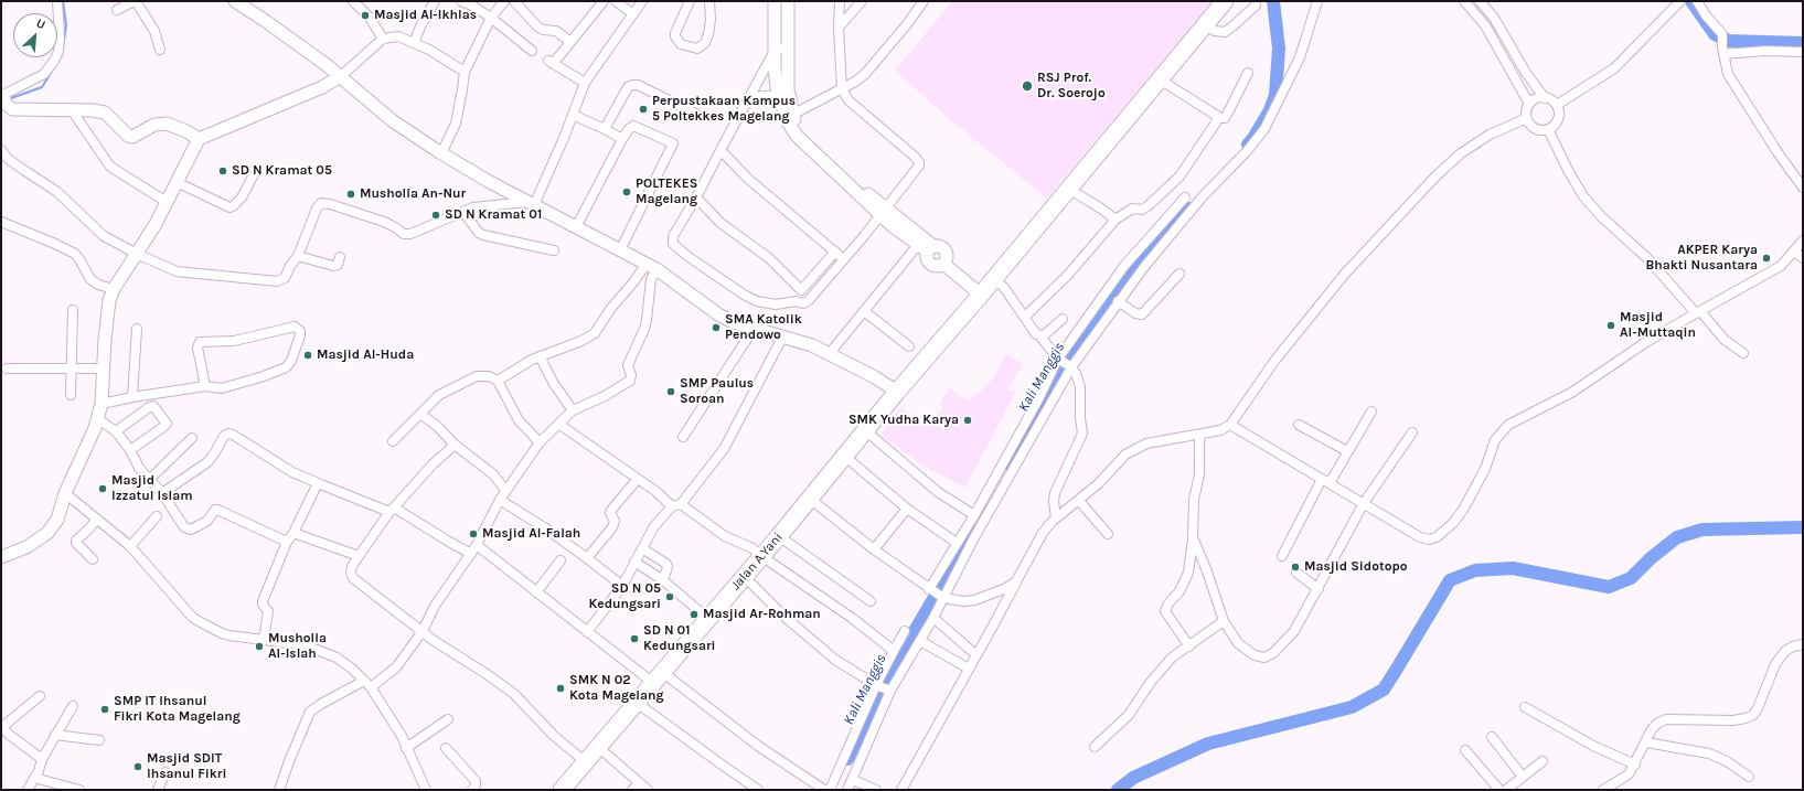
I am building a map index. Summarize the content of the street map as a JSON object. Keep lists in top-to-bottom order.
{
  "streets": {
    "highway": ["Jalan A.Yani"]
  },
  "water": ["Kali Manggis"],
  "places": [
    "Masjid Al-Ikhlas",
    "RSJ Prof. Dr. Soerojo",
    "Perpustakaan Kampus 5 Poltekkes Magelang",
    "SD N Kramat 05",
    "POLTEKES Magelang",
    "Musholla An-Nur",
    "SD N Kramat 01",
    "AKPER Karya Bhakti Nusantara",
    "Masjid Al-Muttaqin",
    "SMA Katolik Pendowo",
    "Masjid Al-Huda",
    "SMP Paulus Soroan",
    "SMK Yudha Karya",
    "Masjid Izzatul Islam",
    "Masjid Al-Falah",
    "Masjid Sidotopo",
    "SD N 05 Kedungsari",
    "Masjid Ar-Rohman",
    "SD N 01 Kedungsari",
    "Musholla Al-Islah",
    "SMK N 02 Kota Magelang",
    "SMP IT Ihsanul Fikri Kota Magelang",
    "Masjid SDIT Ihsanul Fikri"
  ],
  "north": "top right"
}
